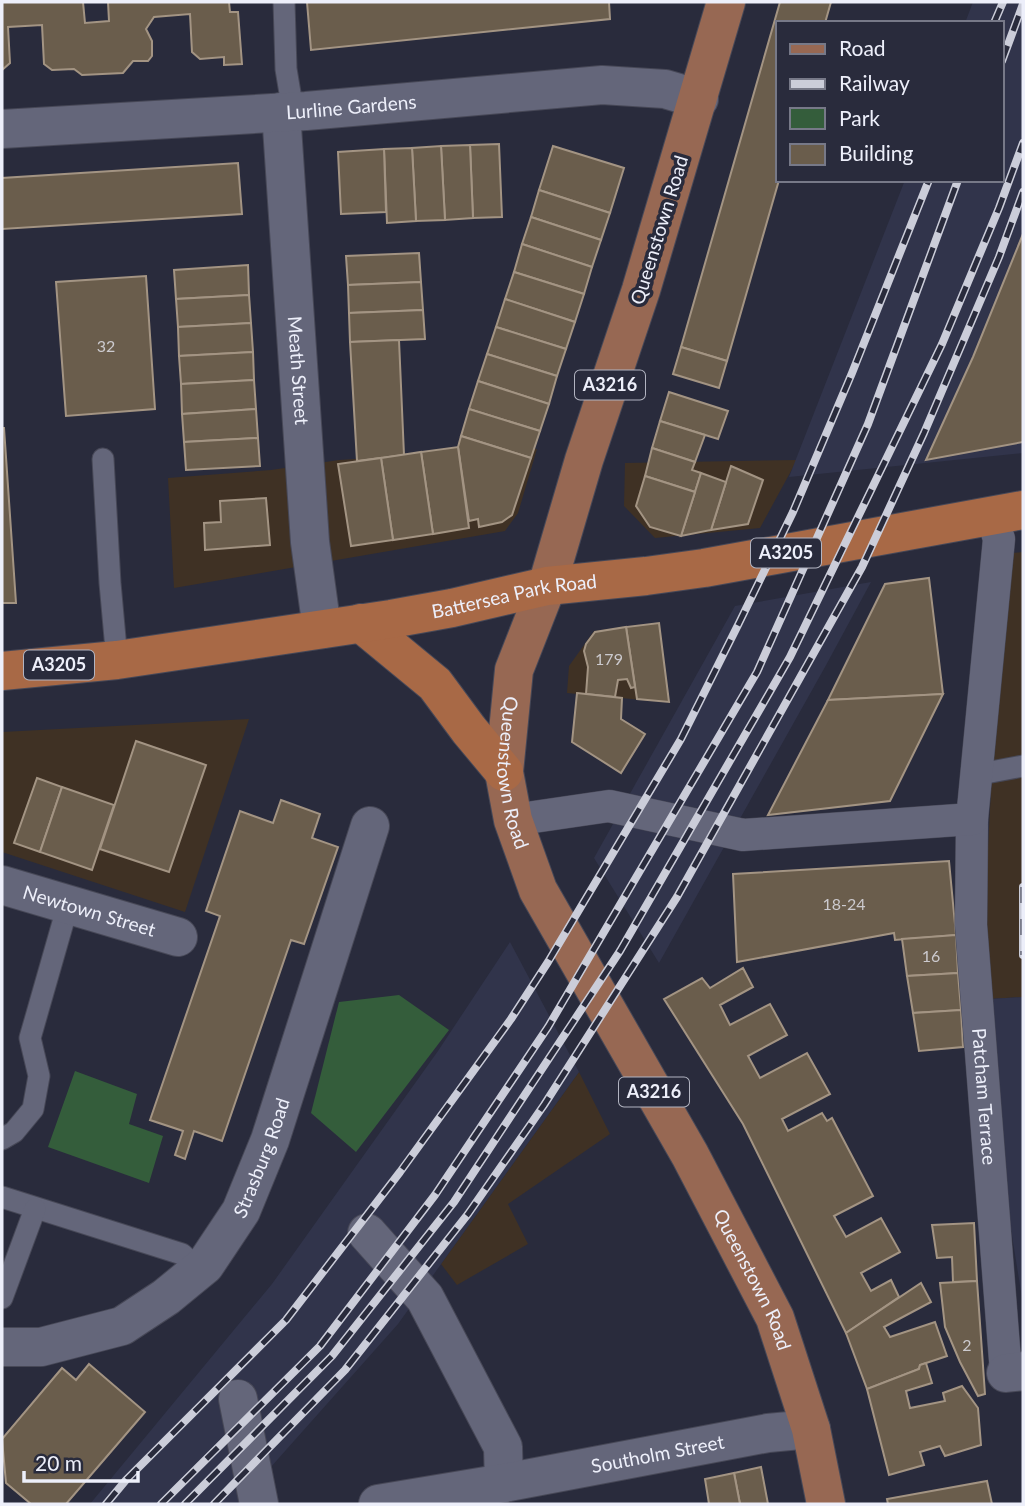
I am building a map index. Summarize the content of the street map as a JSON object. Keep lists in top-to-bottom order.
{
  "streets": {
    "highway": ["A3216", "A3205", "Battersea Park Road"],
    "main road": ["Queenstown Road"],
    "street": [
      "Lurline Gardens",
      "Meath Street",
      "Newtown Street",
      "Patcham Terrace",
      "Strasburg Road",
      "Southolm Street"
    ]
  },
  "crossings": [
    ["Lurline Gardens", "Queenstown Road"],
    ["Lurline Gardens", "Meath Street"],
    ["Queenstown Road", "A3216"],
    ["Queenstown Road", "Battersea Park Road"],
    ["Queenstown Road", "Southolm Street"],
    ["Meath Street", "Battersea Park Road"],
    ["A3216", "Battersea Park Road"],
    ["Battersea Park Road", "Patcham Terrace"]
  ],
  "house_numbers": [
    "32",
    "179",
    "18-24",
    "16",
    "2"
  ],
  "legend": [
    "Road",
    "Railway",
    "Park",
    "Building"
  ],
  "scale_bar": "20 m"
}
